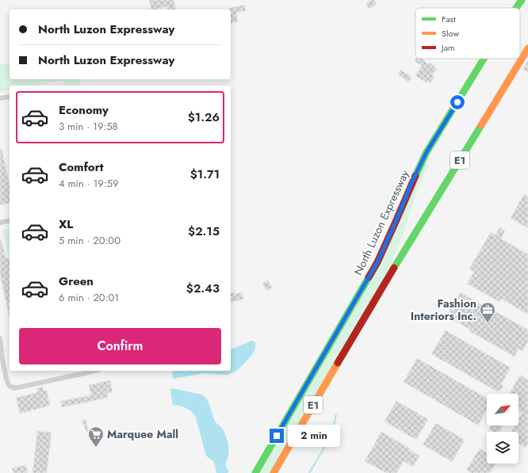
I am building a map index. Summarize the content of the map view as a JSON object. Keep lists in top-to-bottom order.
{
  "streets": {
    "highway": ["E1", "North Luzon Expressway"]
  },
  "places": {
    "office": ["Fashion Interiors Inc."],
    "supermarket": ["Marquee Mall"]
  },
  "legend": ["Fast", "Slow", "Jam"],
  "north": "top right",
  "page": {
    "banner": ["North Luzon Expressway", "North Luzon Expressway"],
    "list": [
      {
        "name": "Economy",
        "note": "3 min · 19:58",
        "value": "$1.26"
      },
      {
        "name": "Comfort",
        "note": "4 min · 19:59",
        "value": "$1.71"
      },
      {
        "name": "XL",
        "note": "5 min · 20:00",
        "value": "$2.15"
      },
      {
        "name": "Green",
        "note": "6 min · 20:01",
        "value": "$2.43"
      }
    ],
    "buttons": "Confirm",
    "bubble": "2 min"
  }
}
